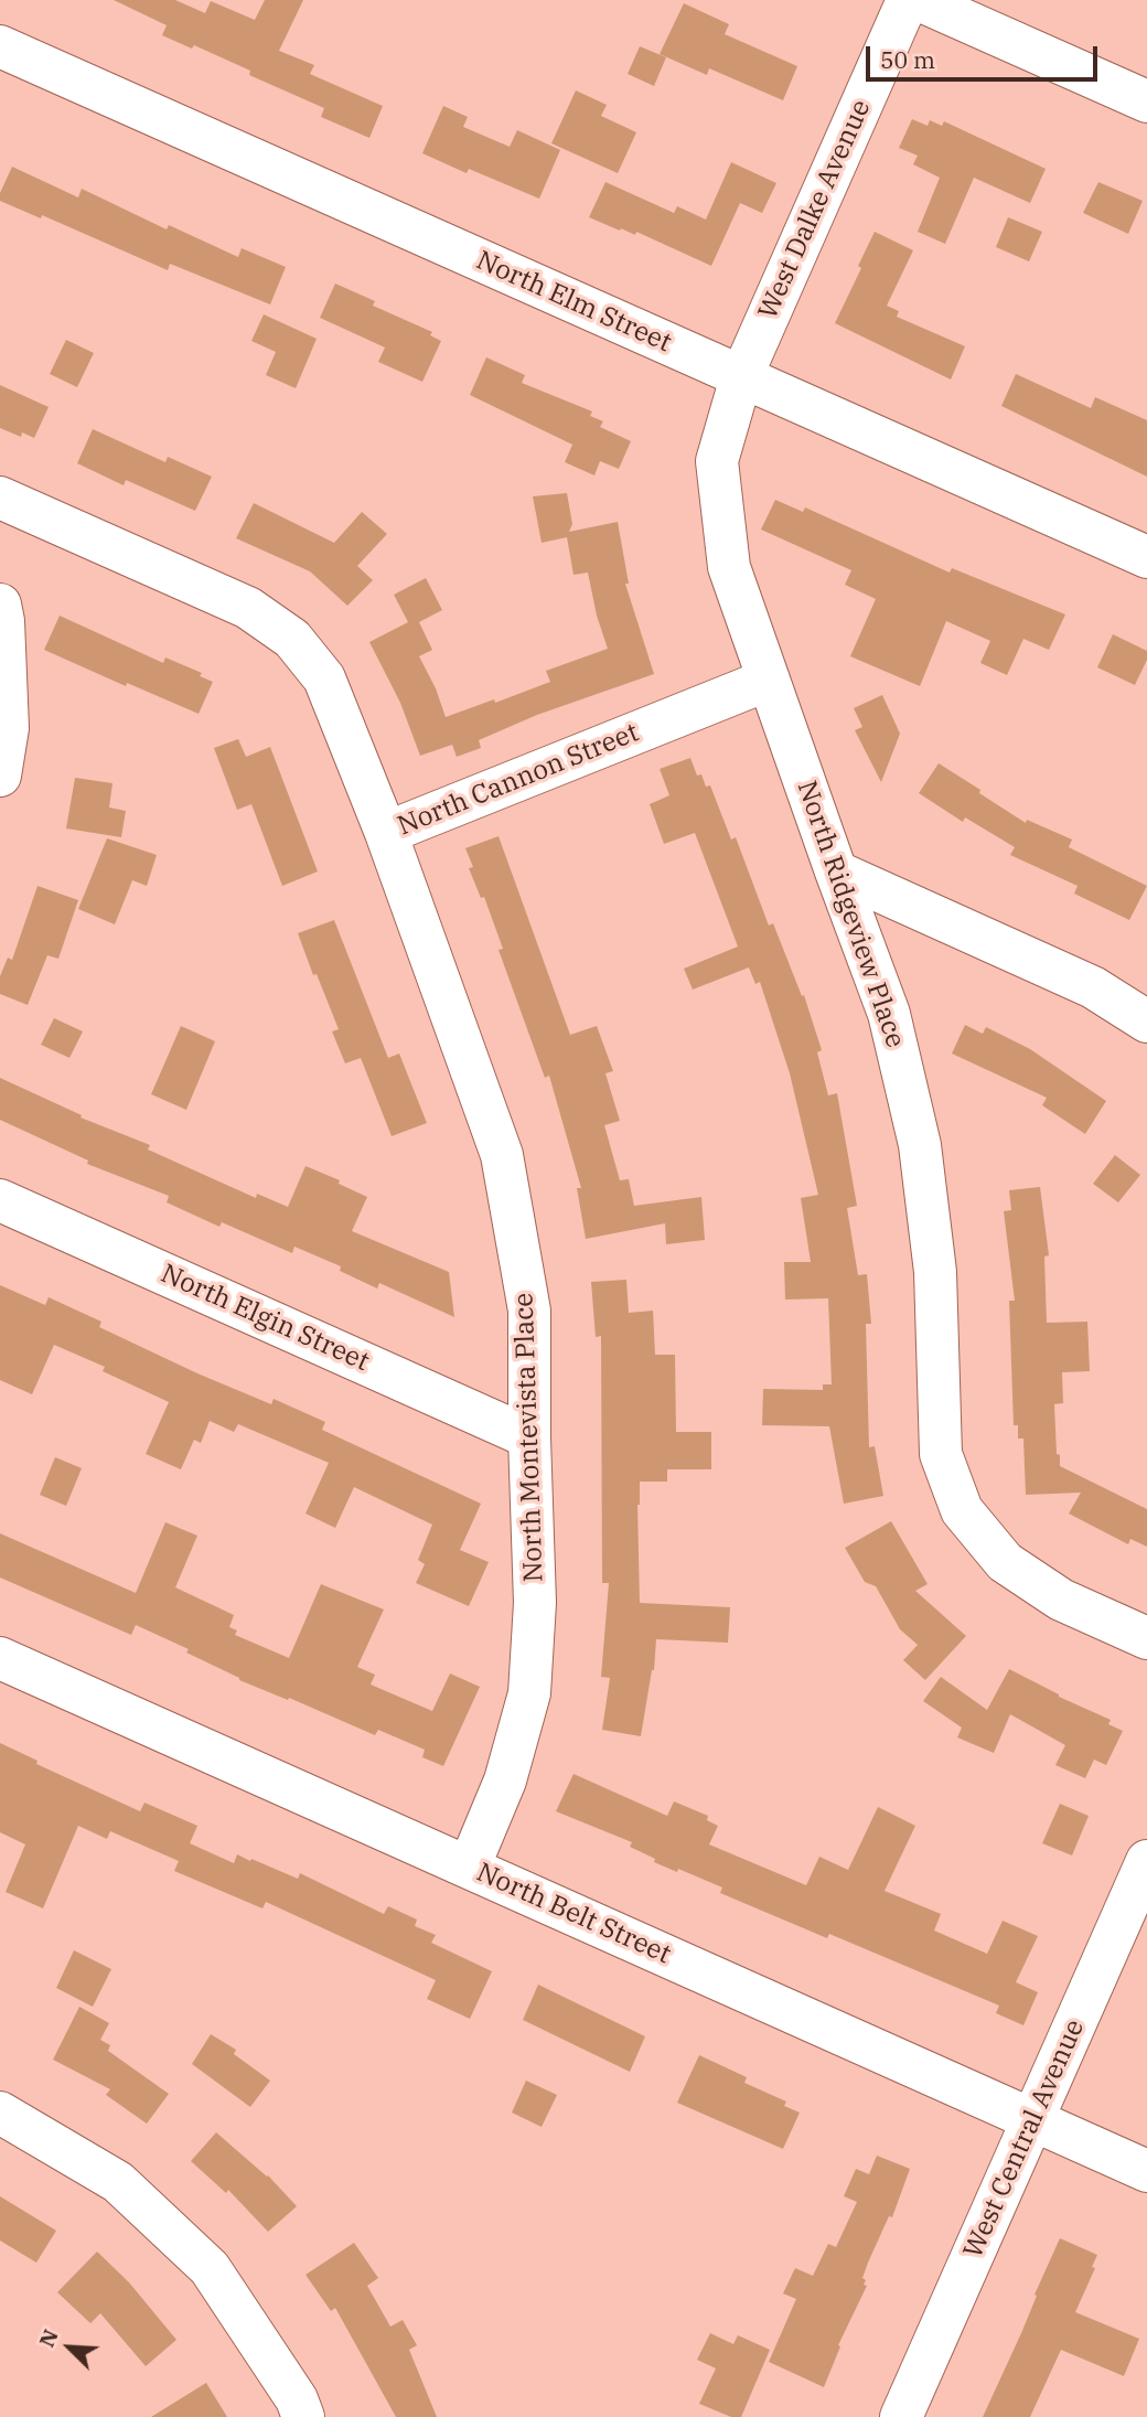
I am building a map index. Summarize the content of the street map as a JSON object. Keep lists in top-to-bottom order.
{
  "streets": {
    "street": [
      "West Dalke Avenue",
      "North Elm Street",
      "North Cannon Street",
      "North Ridgeview Place",
      "North Elgin Street",
      "North Montevista Place",
      "North Belt Street",
      "West Central Avenue"
    ]
  },
  "crossings": [
    ["West Dalke Avenue", "North Elm Street"],
    ["West Dalke Avenue", "North Ridgeview Place"],
    ["North Elm Street", "North Ridgeview Place"],
    ["North Cannon Street", "North Ridgeview Place"],
    ["North Cannon Street", "North Montevista Place"],
    ["North Elgin Street", "North Montevista Place"],
    ["North Montevista Place", "North Belt Street"],
    ["North Belt Street", "West Central Avenue"]
  ],
  "scale_bar": "50 m",
  "north": "top left"
}
